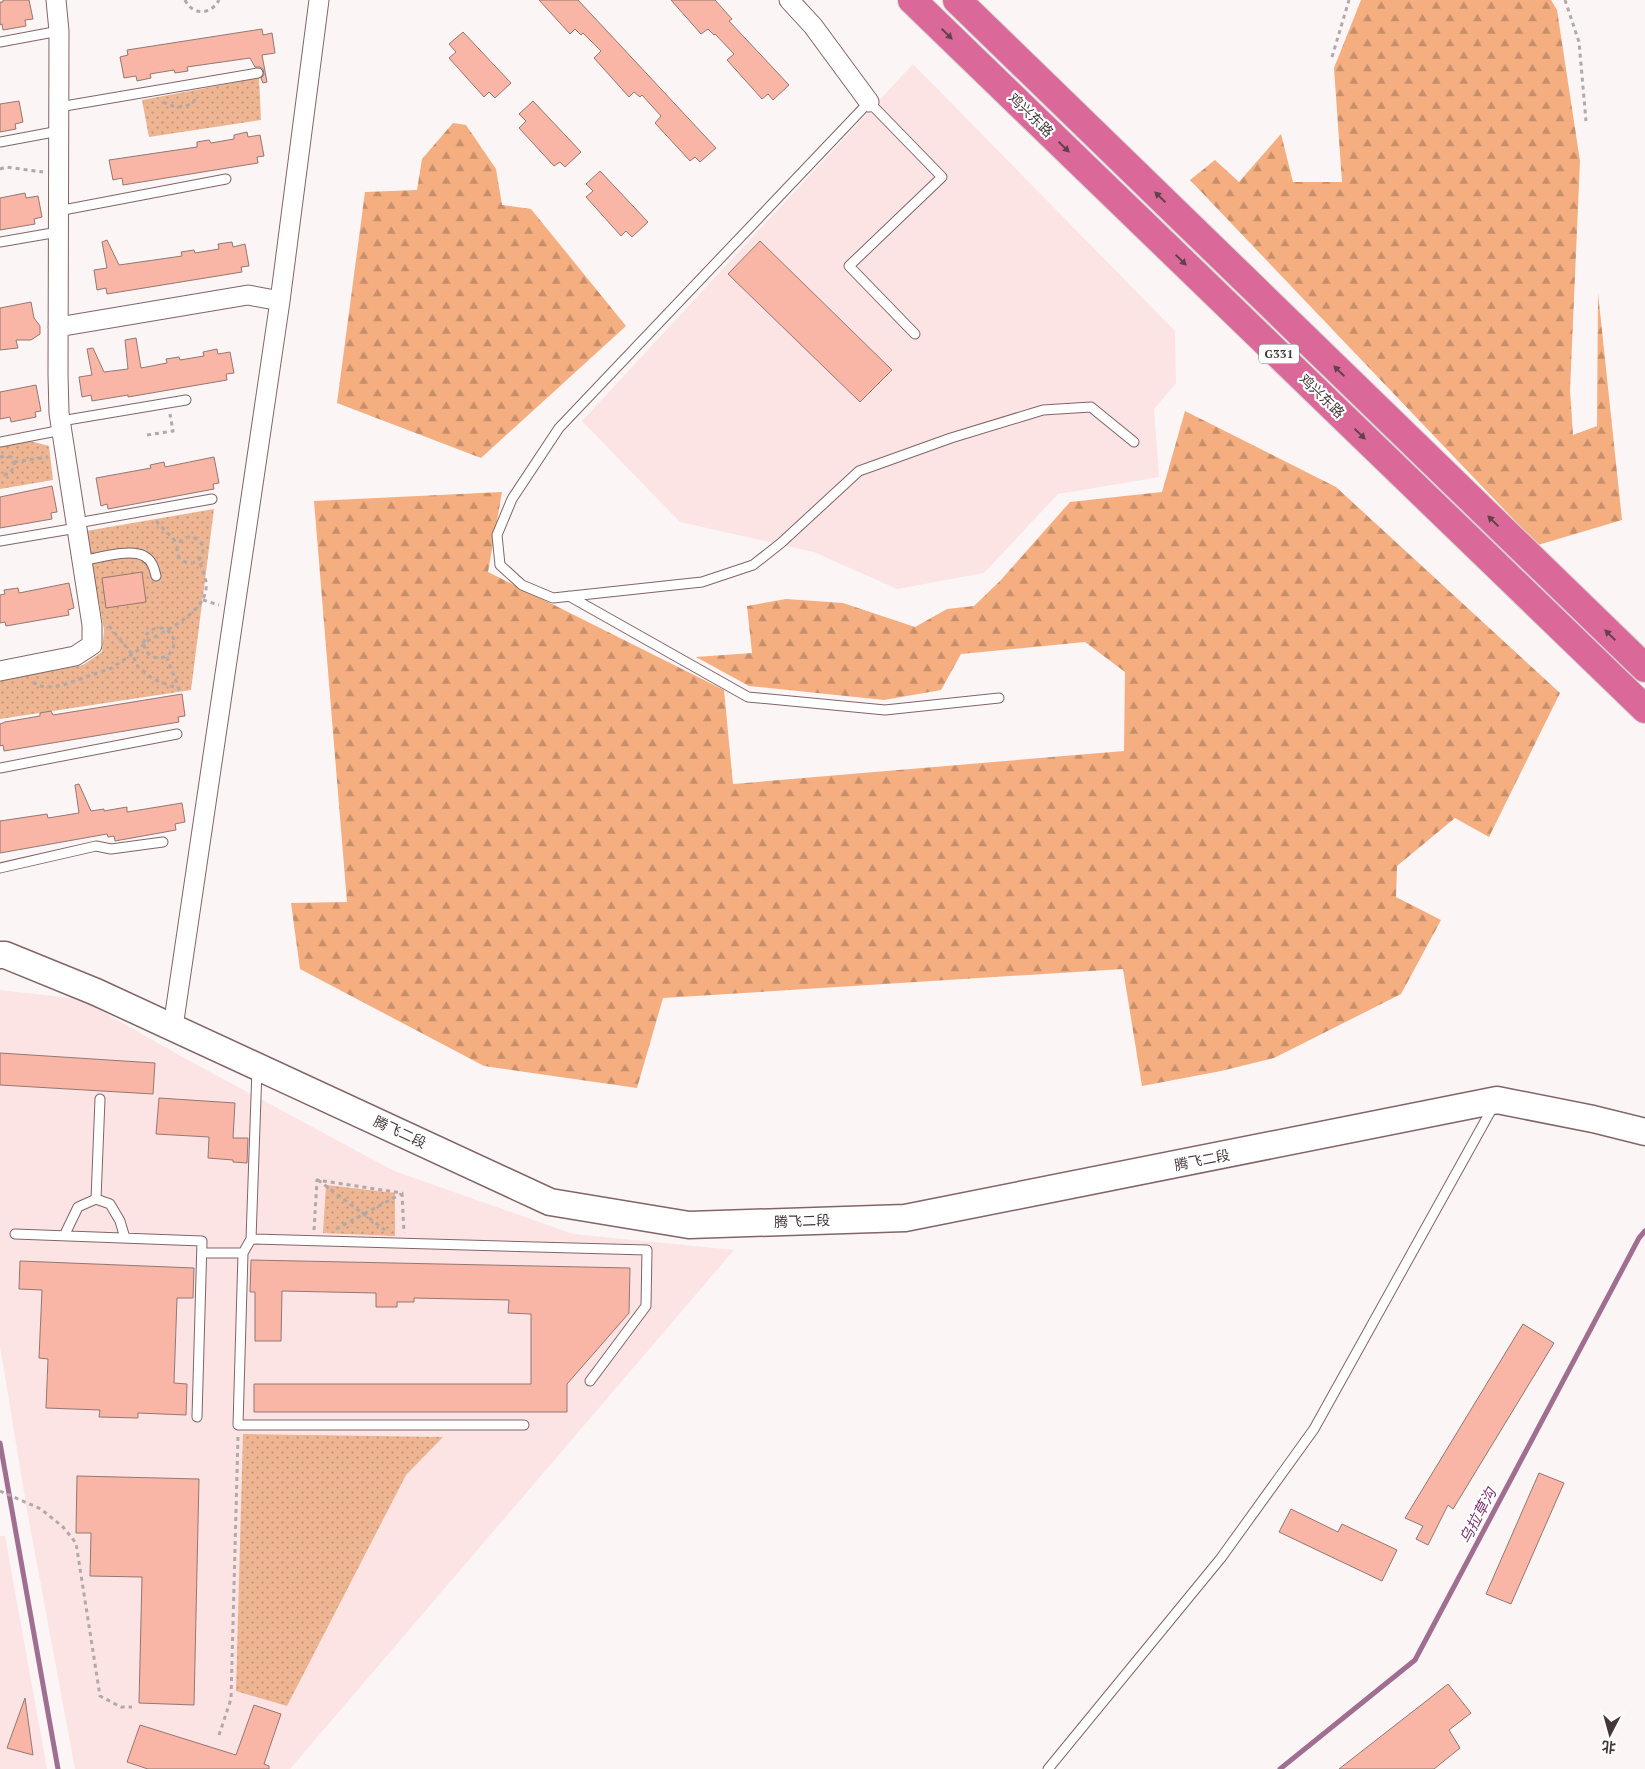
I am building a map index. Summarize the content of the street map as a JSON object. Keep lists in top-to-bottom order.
{
  "streets": {
    "highway": ["鸡兴东路", "G331"],
    "street": ["腾飞二段"]
  },
  "water": ["乌拉草沟"],
  "north": "bottom"
}
